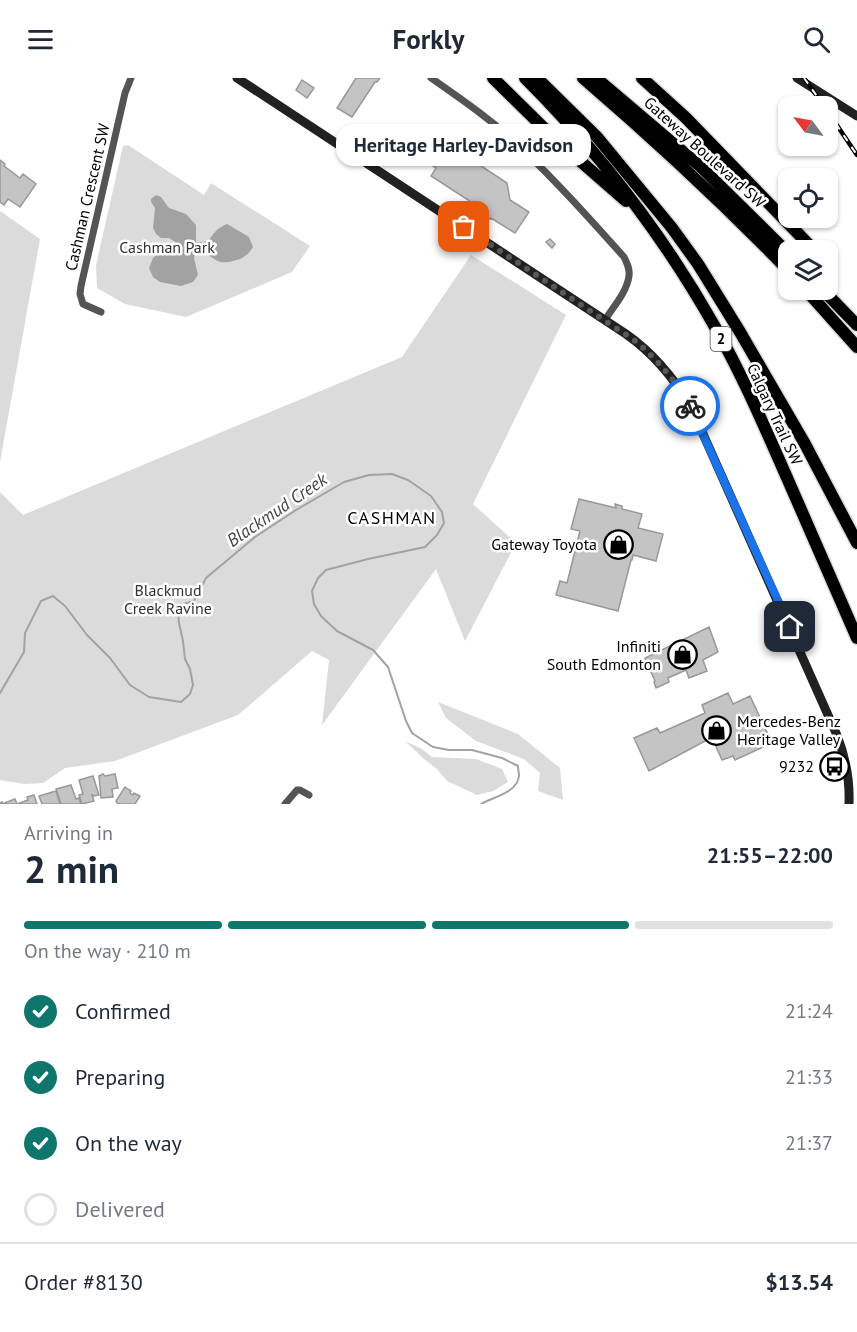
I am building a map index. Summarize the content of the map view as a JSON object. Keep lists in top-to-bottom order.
{
  "streets": {
    "highway": ["Gateway Boulevard SW", "2", "Calgary Trail SW"],
    "street": ["Cashman Crescent SW"]
  },
  "districts": ["CASHMAN"],
  "water": ["Blackmud Creek"],
  "parks": ["Cashman Park", "Blackmud Creek Ravine"],
  "places": {
    "other": ["Heritage Harley-Davidson"],
    "shop": ["Gateway Toyota", "Infiniti South Edmonton", "Mercedes-Benz Heritage Valley"],
    "bus stop": ["9232"]
  },
  "north": "top left",
  "page": {
    "header": "Forkly",
    "bubble": "Heritage Harley-Davidson",
    "heading": ["2 min", "Arriving in", "21:55–22:00"],
    "panel": ["Order #8130", "$13.54"],
    "bar": "On the way · 210 m",
    "list": [
      ["Confirmed", "21:24"],
      ["Preparing", "21:33"],
      ["On the way", "21:37"],
      "Delivered"
    ]
  }
}
